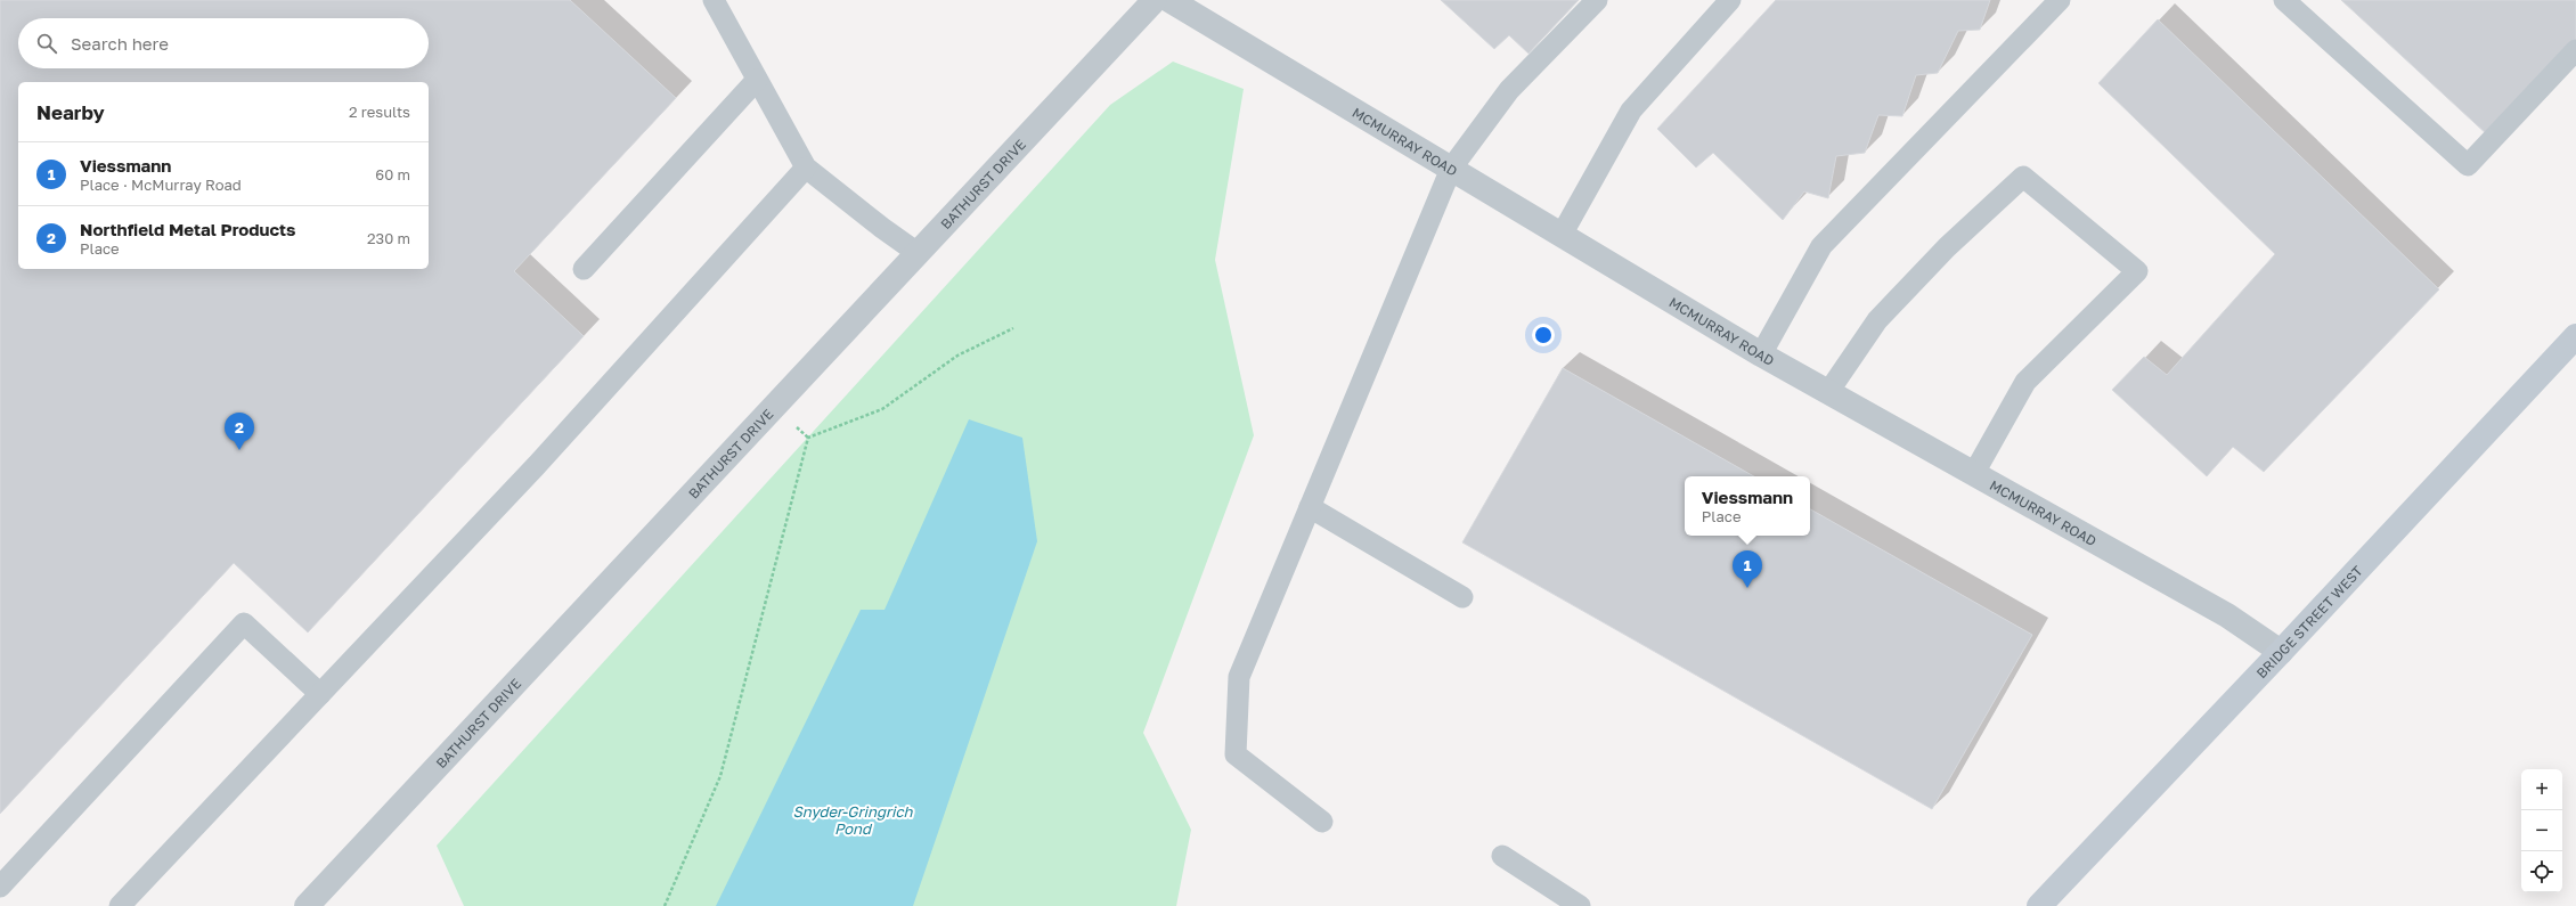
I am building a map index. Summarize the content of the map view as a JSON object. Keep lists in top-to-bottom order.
{
  "streets": {
    "street": ["MCMURRAY ROAD", "BATHURST DRIVE", "BRIDGE STREET WEST"]
  },
  "crossings": [
    ["MCMURRAY ROAD", "BRIDGE STREET WEST"]
  ],
  "water": ["Snyder-Gringrich Pond"],
  "page": {
    "search": "Search here",
    "heading": ["Nearby", "2 results"],
    "list": [
      {
        "mark": "1",
        "name": "Viessmann",
        "note": "Place · McMurray Road",
        "value": "60 m"
      },
      {
        "mark": "2",
        "name": "Northfield Metal Products",
        "note": "Place",
        "value": "230 m"
      }
    ],
    "pins": ["2", "1"],
    "popup": ["Viessmann", "Place"],
    "map_buttons": ["+", "−"]
  }
}
